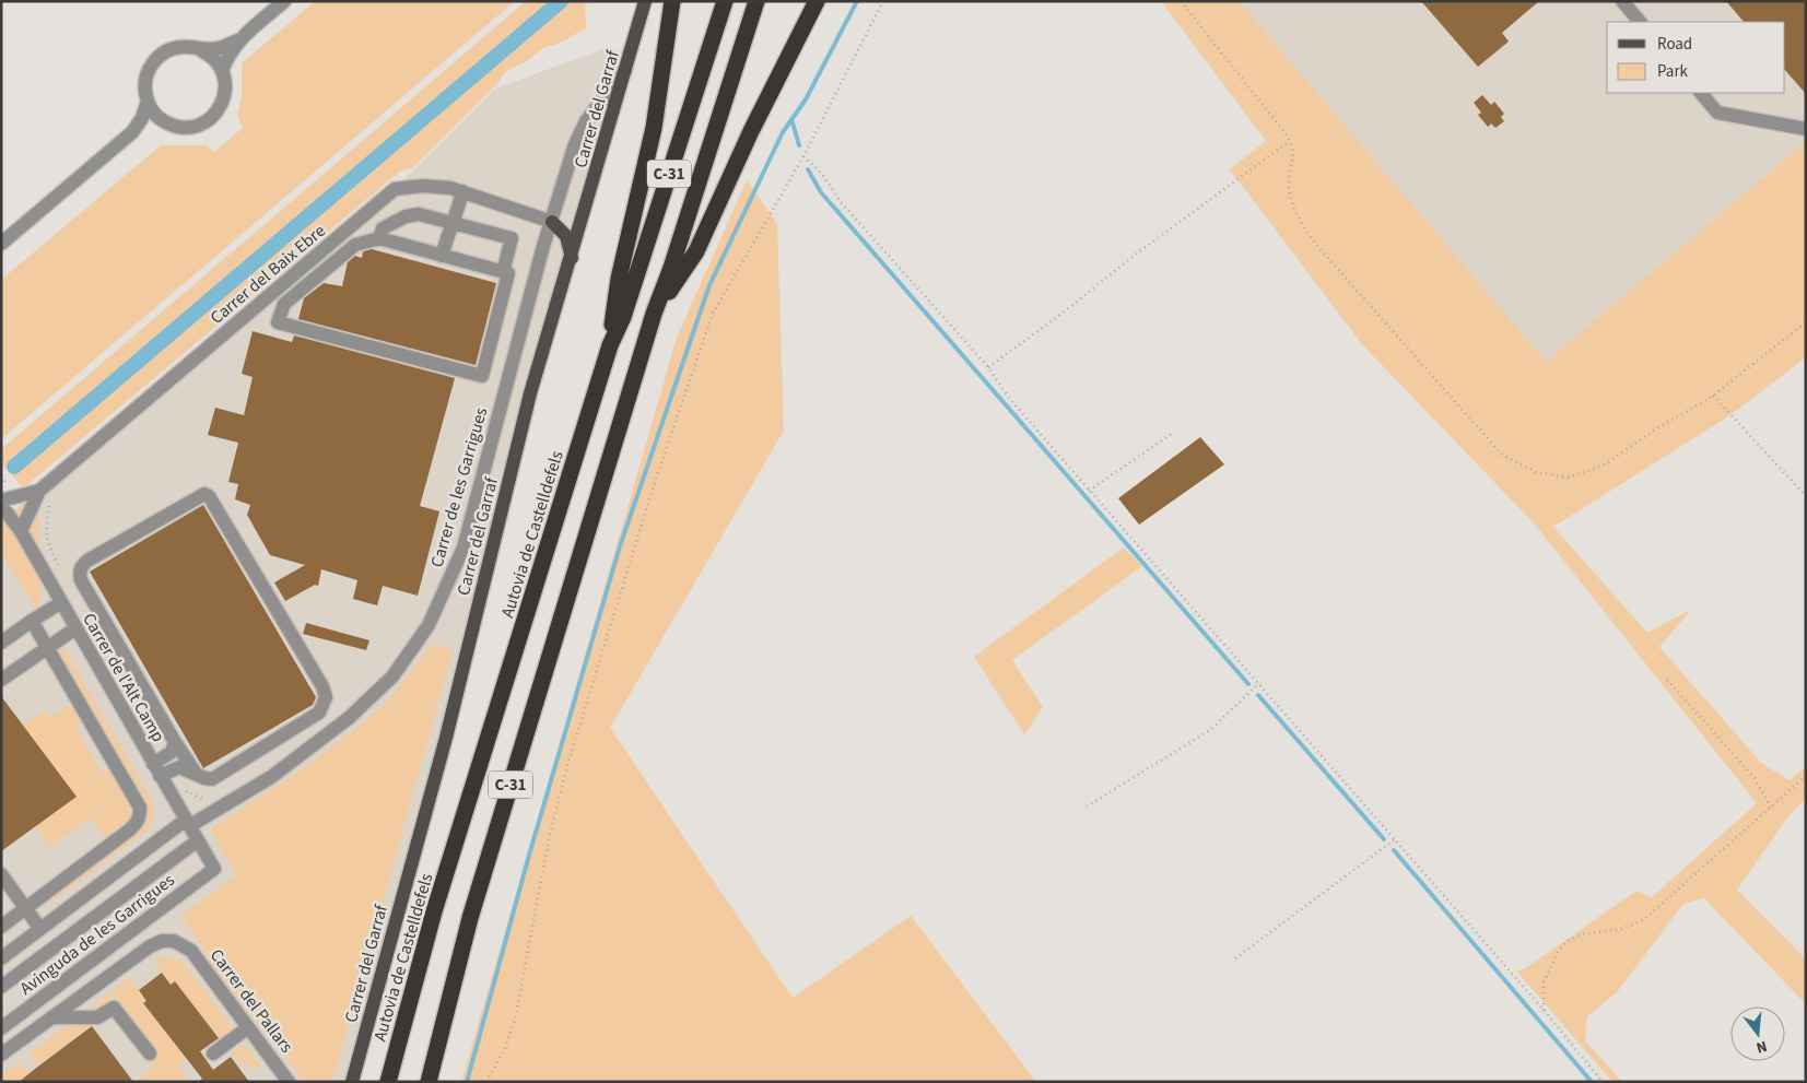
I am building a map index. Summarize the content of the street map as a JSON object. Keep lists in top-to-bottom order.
{
  "streets": {
    "highway": ["C-31", "Autovia de Castelldefels"],
    "main road": ["Carrer del Garraf"],
    "street": [
      "Carrer del Baix Ebre",
      "Carrer de les Garrigues",
      "Carrer de l'Alt Camp",
      "Avinguda de les Garrigues",
      "Carrer del Pallars"
    ]
  },
  "crossings": [
    ["Carrer del Garraf", "Carrer de les Garrigues"],
    ["Carrer del Baix Ebre", "Carrer de les Garrigues"],
    ["Carrer del Baix Ebre", "Carrer de l'Alt Camp"],
    ["Carrer de les Garrigues", "Carrer de l'Alt Camp"],
    ["Carrer de l'Alt Camp", "Avinguda de les Garrigues"]
  ],
  "legend": ["Road", "Park"],
  "north": "bottom"
}
